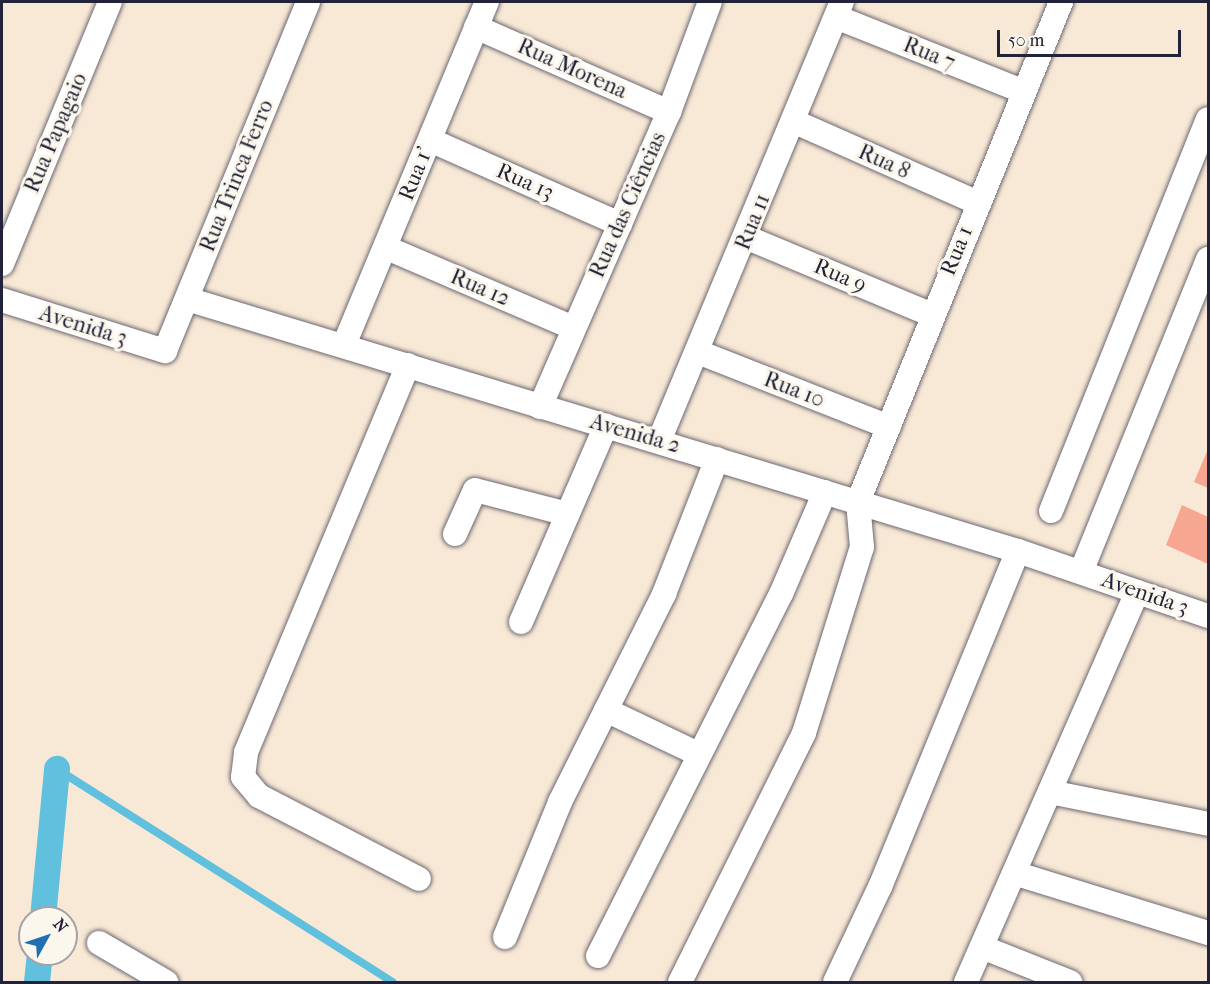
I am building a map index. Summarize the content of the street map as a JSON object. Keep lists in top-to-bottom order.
{
  "streets": {
    "street": [
      "Rua 7",
      "Rua Morena",
      "Rua Papagaio",
      "Rua 8",
      "Rua 1'",
      "Rua Trinca Ferro",
      "Rua 13",
      "Rua das Ciências",
      "Rua 11",
      "Rua 1",
      "Rua 9",
      "Rua 12",
      "Avenida 3",
      "Rua 10",
      "Avenida 2"
    ]
  },
  "crossings": [
    ["Rua 7", "Rua 11"],
    ["Rua 7", "Rua 1"],
    ["Rua Morena", "Rua 1'"],
    ["Rua Morena", "Rua das Ciências"],
    ["Rua 8", "Rua 11"],
    ["Rua 8", "Rua 1"],
    ["Rua 1'", "Rua 13"],
    ["Rua 1'", "Rua 12"],
    ["Rua 1'", "Avenida 2"],
    ["Rua Trinca Ferro", "Avenida 3"],
    ["Rua Trinca Ferro", "Avenida 2"],
    ["Rua 13", "Rua das Ciências"],
    ["Rua das Ciências", "Rua 12"],
    ["Rua das Ciências", "Avenida 2"],
    ["Rua 11", "Rua 9"],
    ["Rua 11", "Rua 10"],
    ["Rua 11", "Avenida 2"],
    ["Rua 1", "Rua 9"],
    ["Rua 1", "Rua 10"],
    ["Rua 1", "Avenida 2"],
    ["Avenida 3", "Avenida 2"]
  ],
  "scale_bar": "50 m",
  "north": "top right"
}
